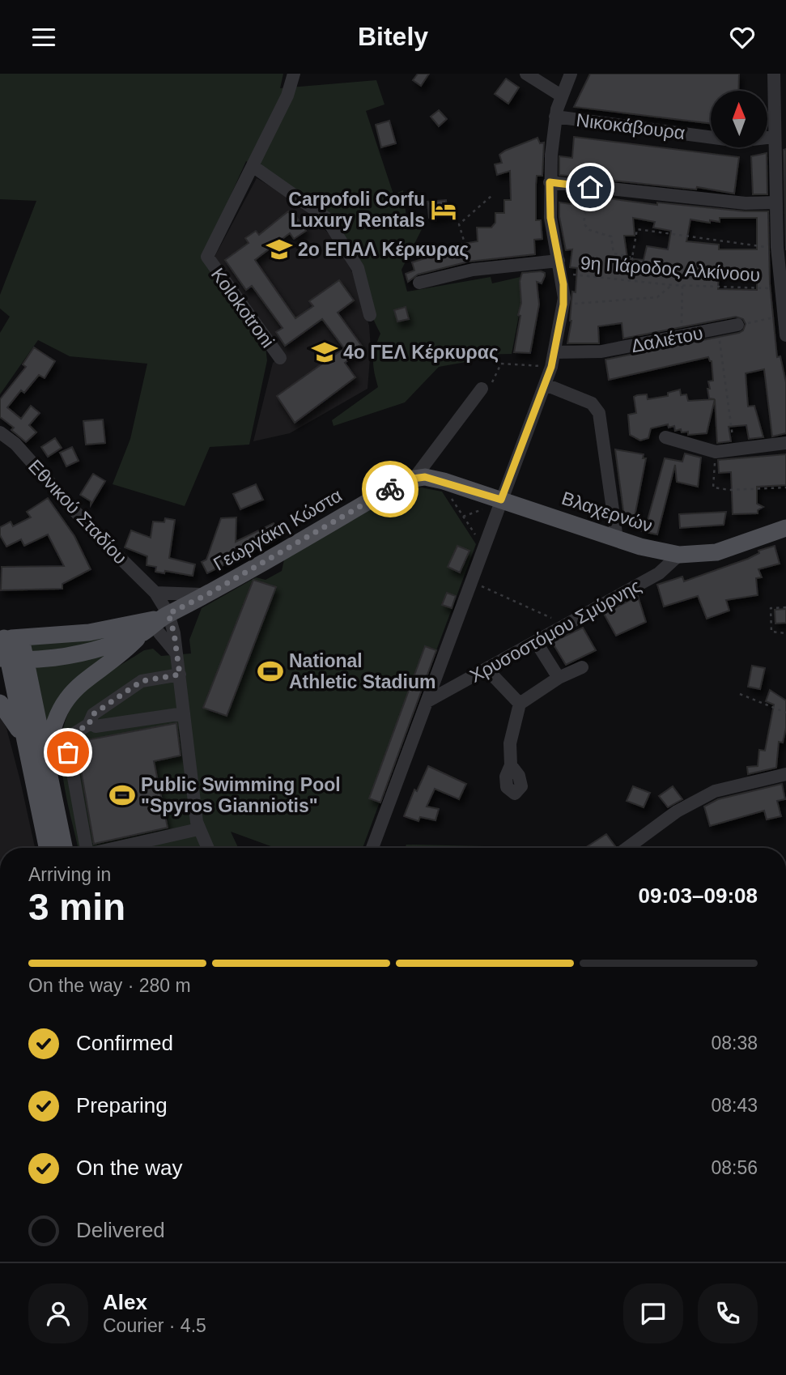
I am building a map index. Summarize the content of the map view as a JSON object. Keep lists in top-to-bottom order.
{
  "streets": {
    "main road": ["Βλαχερνών", "Γεωργάκη Κώστα"],
    "street": [
      "Νικοκάβουρα",
      "Kolokotroni",
      "Δαλιέτου",
      "Εθνικού Σταδίου",
      "Χρυσοστόμου Σμύρνης"
    ],
    "path": ["9η Πάροδος Αλκίνοου"]
  },
  "crossings": [
    ["Εθνικού Σταδίου", "Γεωργάκη Κώστα"],
    ["Βλαχερνών", "Γεωργάκη Κώστα"],
    ["Βλαχερνών", "Χρυσοστόμου Σμύρνης"]
  ],
  "places": {
    "hotel": ["Carpofoli Corfu Luxury Rentals"],
    "school or university": ["2ο ΕΠΑΛ Κέρκυρας", "4ο ΓΕΛ Κέρκυρας"],
    "sports": ["National Athletic Stadium", "Public Swimming Pool \"Spyros Gianniotis\""]
  },
  "north": "top",
  "page": {
    "header": "Bitely",
    "heading": ["3 min", "Arriving in", "09:03–09:08"],
    "panel": ["Alex", "Courier · 4.5"],
    "bar": "On the way · 280 m",
    "list": [
      ["Confirmed", "08:38"],
      ["Preparing", "08:43"],
      ["On the way", "08:56"],
      "Delivered"
    ]
  }
}
